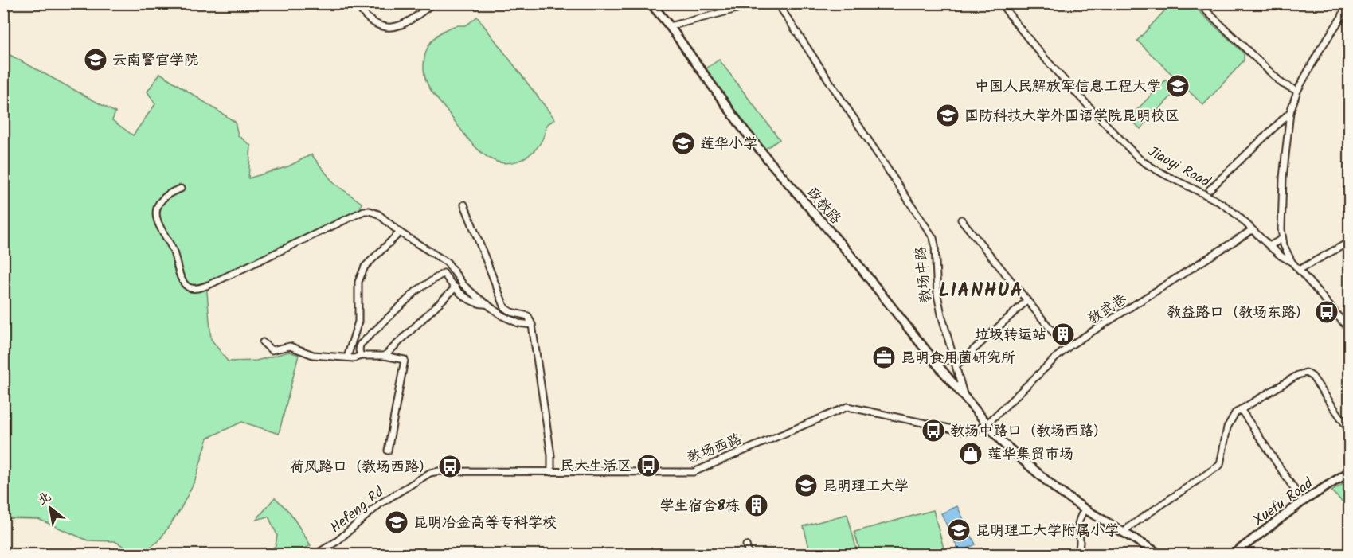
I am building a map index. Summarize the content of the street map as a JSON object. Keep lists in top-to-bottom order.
{
  "streets": {
    "main road": ["政教路", "教场中路", "Xuefu Road"],
    "street": [
      "Jiaoyi Road",
      "教武巷",
      "教场西路",
      "Hefeng Rd"
    ]
  },
  "crossings": [
    ["Jiaoyi Road", "教武巷"],
    ["政教路", "教场中路"],
    ["教场中路", "教武巷"],
    ["教场中路", "教场西路"],
    ["教武巷", "教场西路"],
    ["教场西路", "Hefeng Rd"]
  ],
  "districts": ["LIANHUA"],
  "places": {
    "school or university": [
      "云南警官学院",
      "中国人民解放军信息工程大学",
      "国防科技大学外国语学院昆明校区",
      "莲华小学",
      "昆明理工大学",
      "昆明冶金高等专科学校",
      "昆明理工大学附属小学"
    ],
    "bus stop": [
      "教益路口（教场东路）",
      "教场中路口（教场西路）",
      "民大生活区",
      "荷风路口（教场西路）"
    ],
    "building": ["垃圾转运站", "学生宿舍8栋"],
    "office": ["昆明食用菌研究所"],
    "shop": ["莲华集贸市场"]
  },
  "north": "top left"
}
